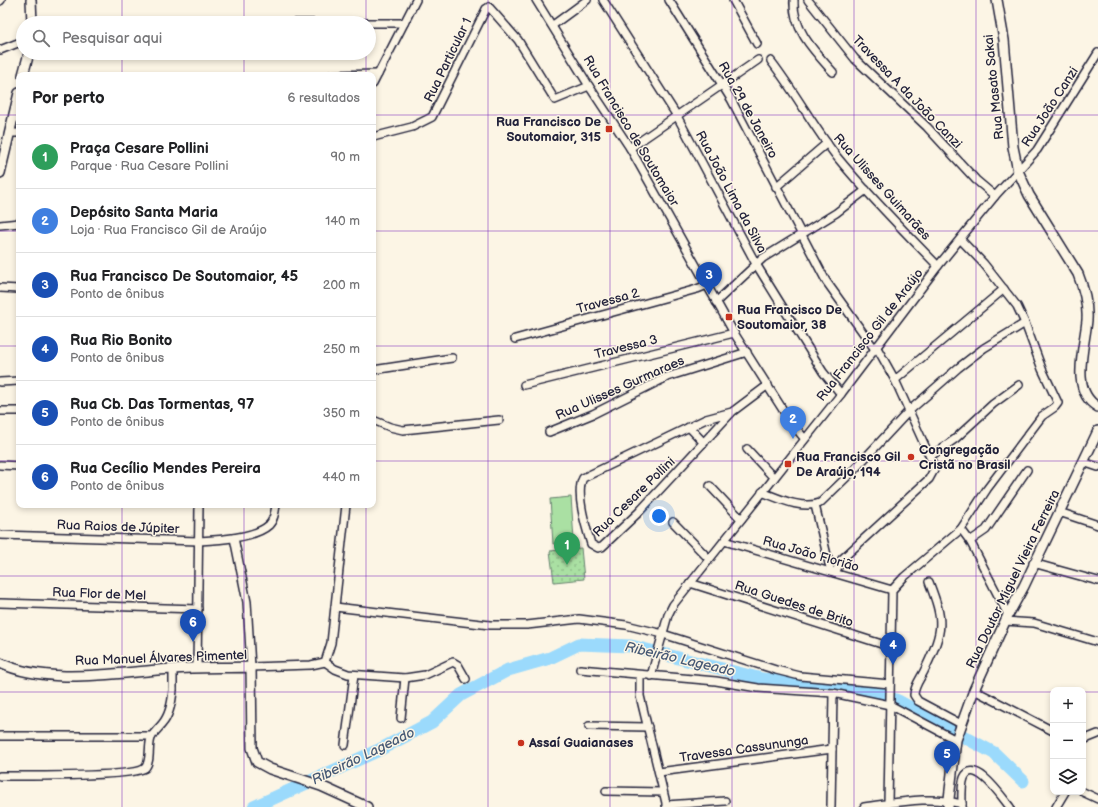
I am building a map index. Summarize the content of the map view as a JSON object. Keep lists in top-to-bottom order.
{
  "streets": {
    "street": [
      "Rua Particular 1",
      "Rua Masato Sakai",
      "Travessa A da João Canzi",
      "Rua João Canzi",
      "Rua 29 de Janeiro",
      "Rua Francisco de Soutomaior",
      "Rua Ulisses Guimarães",
      "Rua João Lima da Silva",
      "Travessa 2",
      "Rua Francisco Gil de Araújo",
      "Travessa 3",
      "Rua Ulisses Gurmaraes",
      "Rua Cesare Pollini",
      "Rua Raios de Júpiter",
      "Rua João Florião",
      "Rua Doutor Miguel Vieira Ferreira",
      "Rua Flor de Mel",
      "Rua Guedes de Brito",
      "Rua Manuel Álvares Pimentel",
      "Travessa Cassununga"
    ]
  },
  "crossings": [
    ["Rua Particular 1", "Rua Francisco de Soutomaior"],
    ["Rua Masato Sakai", "Rua João Canzi"],
    ["Rua Masato Sakai", "Rua Francisco Gil de Araújo"],
    ["Travessa A da João Canzi", "Rua Francisco Gil de Araújo"],
    ["Rua João Canzi", "Rua Francisco Gil de Araújo"],
    ["Rua 29 de Janeiro", "Rua Francisco Gil de Araújo"],
    ["Rua Francisco de Soutomaior", "Travessa 2"],
    ["Rua Francisco de Soutomaior", "Rua Francisco Gil de Araújo"],
    ["Rua Francisco de Soutomaior", "Travessa 3"],
    ["Rua Francisco de Soutomaior", "Rua Ulisses Gurmaraes"],
    ["Rua Francisco de Soutomaior", "Rua Cesare Pollini"],
    ["Rua Ulisses Guimarães", "Rua Francisco Gil de Araújo"],
    ["Rua João Lima da Silva", "Rua Francisco Gil de Araújo"],
    ["Rua Francisco Gil de Araújo", "Rua João Florião"],
    ["Rua Francisco Gil de Araújo", "Rua Guedes de Brito"]
  ],
  "water": ["Ribeirão Lageado"],
  "places": {
    "transit": ["Rua Francisco De Soutomaior, 315", "Rua Francisco De Soutomaior, 38", "Rua Francisco Gil De Araújo, 194"],
    "other": ["Congregação Cristã no Brasil", "Assaí Guaianases"]
  },
  "page": {
    "search": "Pesquisar aqui",
    "heading": ["Por perto", "6 resultados"],
    "list": [
      {
        "mark": "1",
        "name": "Praça Cesare Pollini",
        "note": "Parque · Rua Cesare Pollini",
        "value": "90 m"
      },
      {
        "mark": "2",
        "name": "Depósito Santa Maria",
        "note": "Loja · Rua Francisco Gil de Araújo",
        "value": "140 m"
      },
      {
        "mark": "3",
        "name": "Rua Francisco De Soutomaior, 45",
        "note": "Ponto de ônibus",
        "value": "200 m"
      },
      {
        "mark": "4",
        "name": "Rua Rio Bonito",
        "note": "Ponto de ônibus",
        "value": "250 m"
      },
      {
        "mark": "5",
        "name": "Rua Cb. Das Tormentas, 97",
        "note": "Ponto de ônibus",
        "value": "350 m"
      },
      {
        "mark": "6",
        "name": "Rua Cecílio Mendes Pereira",
        "note": "Ponto de ônibus",
        "value": "440 m"
      }
    ],
    "pins": [
      "3",
      "2",
      "1",
      "6",
      "4",
      "5"
    ],
    "map_buttons": ["+", "−"]
  }
}
